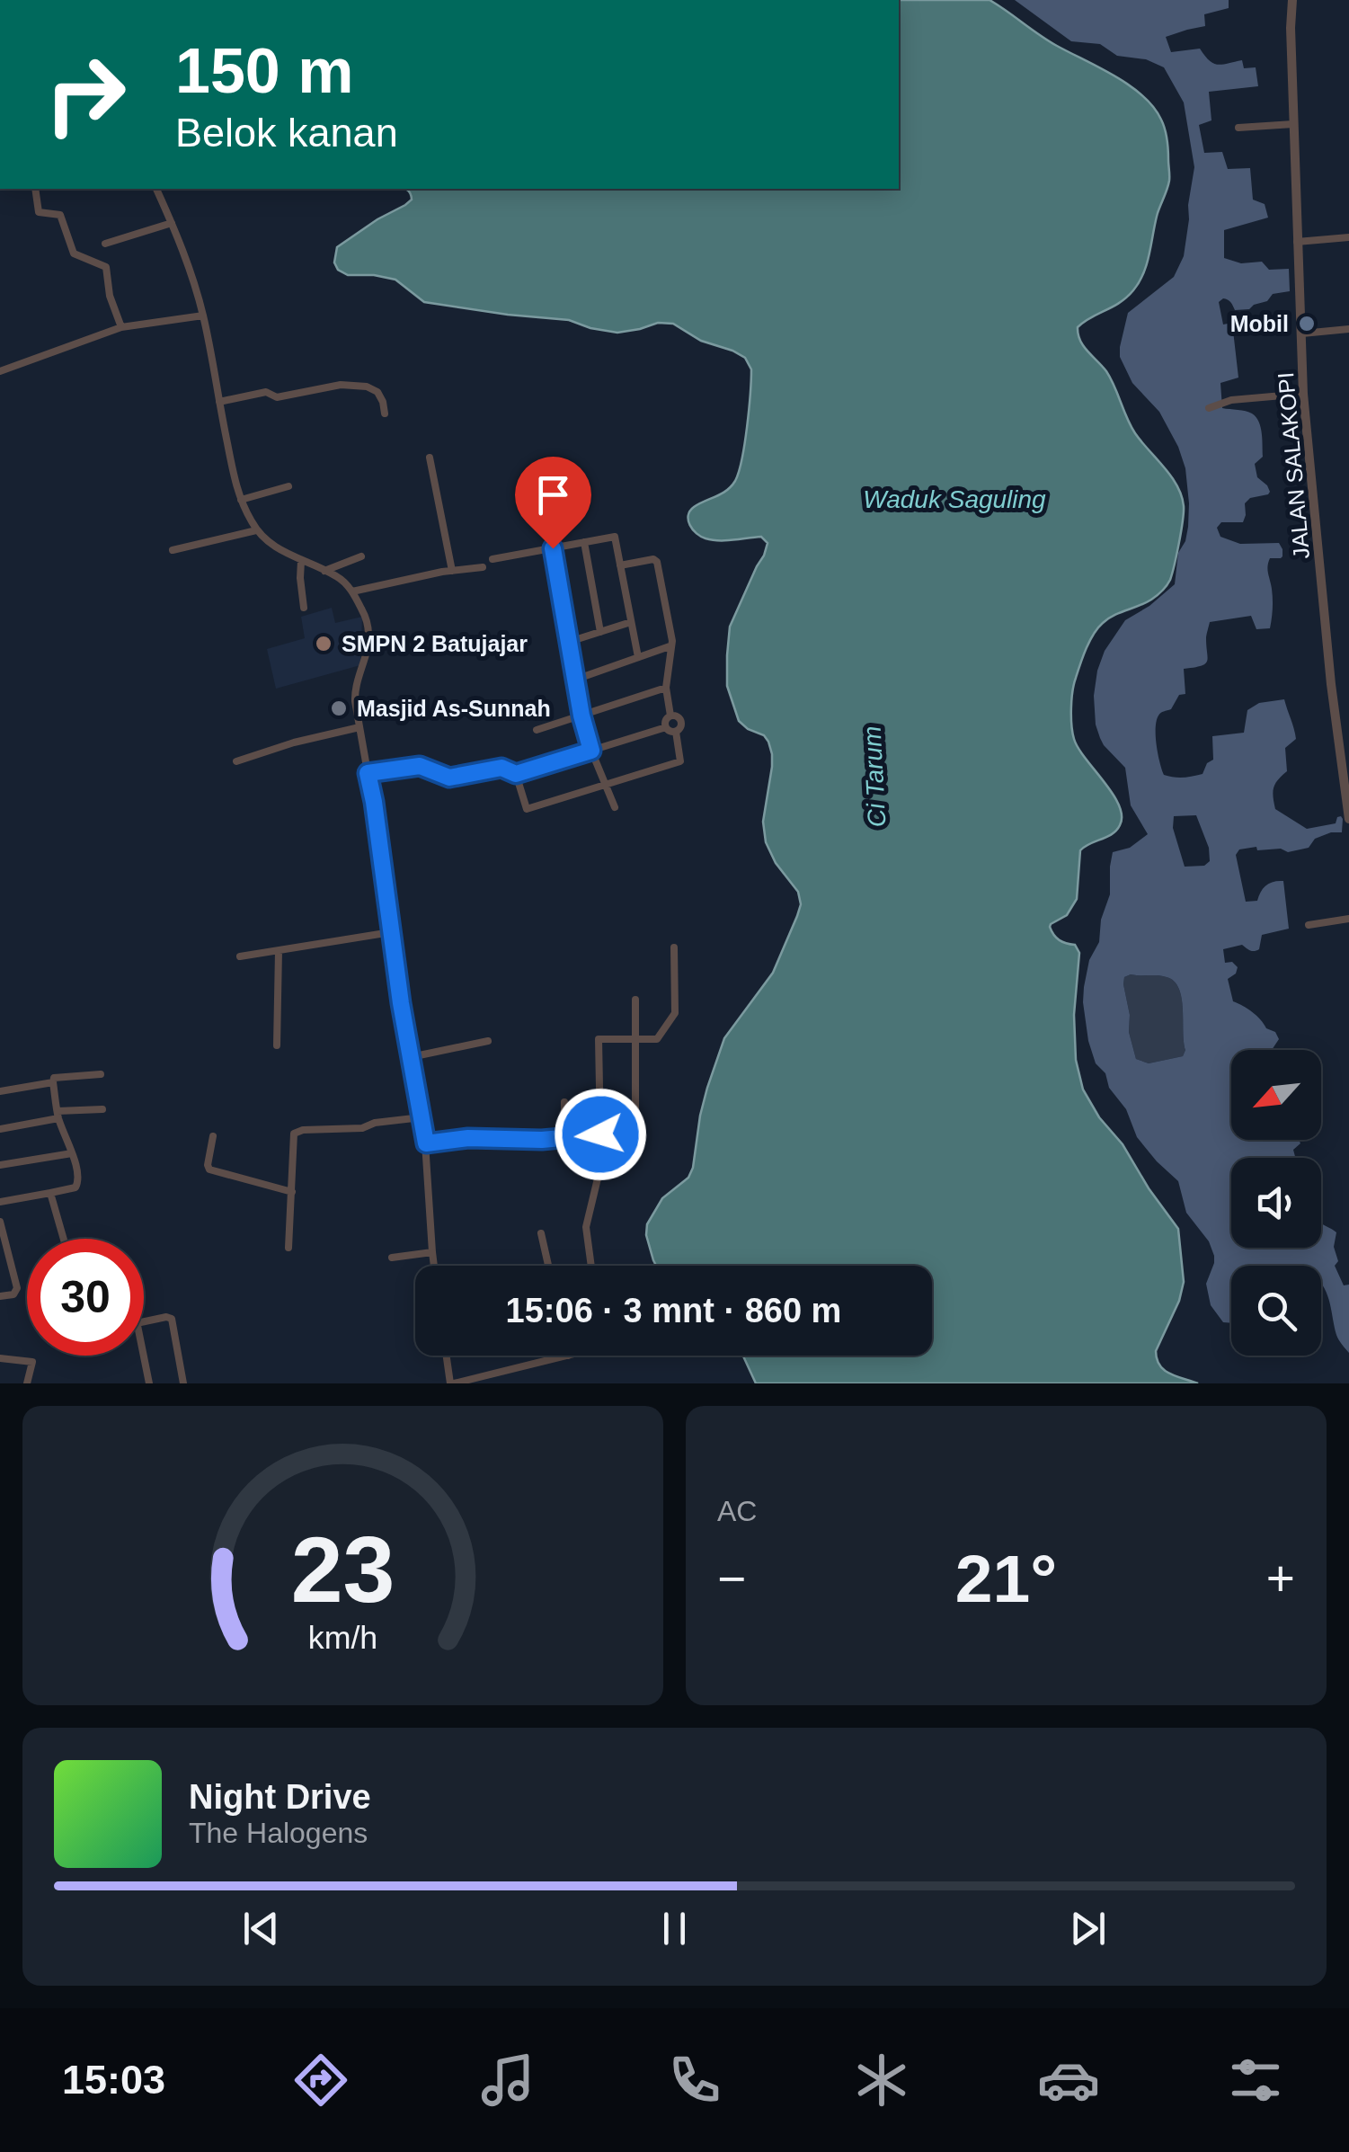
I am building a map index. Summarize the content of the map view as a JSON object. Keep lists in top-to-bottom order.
{
  "streets": {
    "street": ["JALAN SALAKOPI"]
  },
  "water": ["Waduk Saguling", "Ci Tarum"],
  "places": ["Mobil", "SMPN 2 Batujajar", "Masjid As-Sunnah"],
  "north": "bottom left",
  "page": {
    "turn": ["150 m", "Belok kanan"],
    "limit": "30",
    "trip": "15:06 · 3 mnt · 860 m",
    "tile": "AC",
    "heat": ["−", "21°", "+"],
    "song": ["Night Drive", "The Halogens"],
    "tabs": "15:03",
    "gauge": ["23", "km/h"]
  }
}
